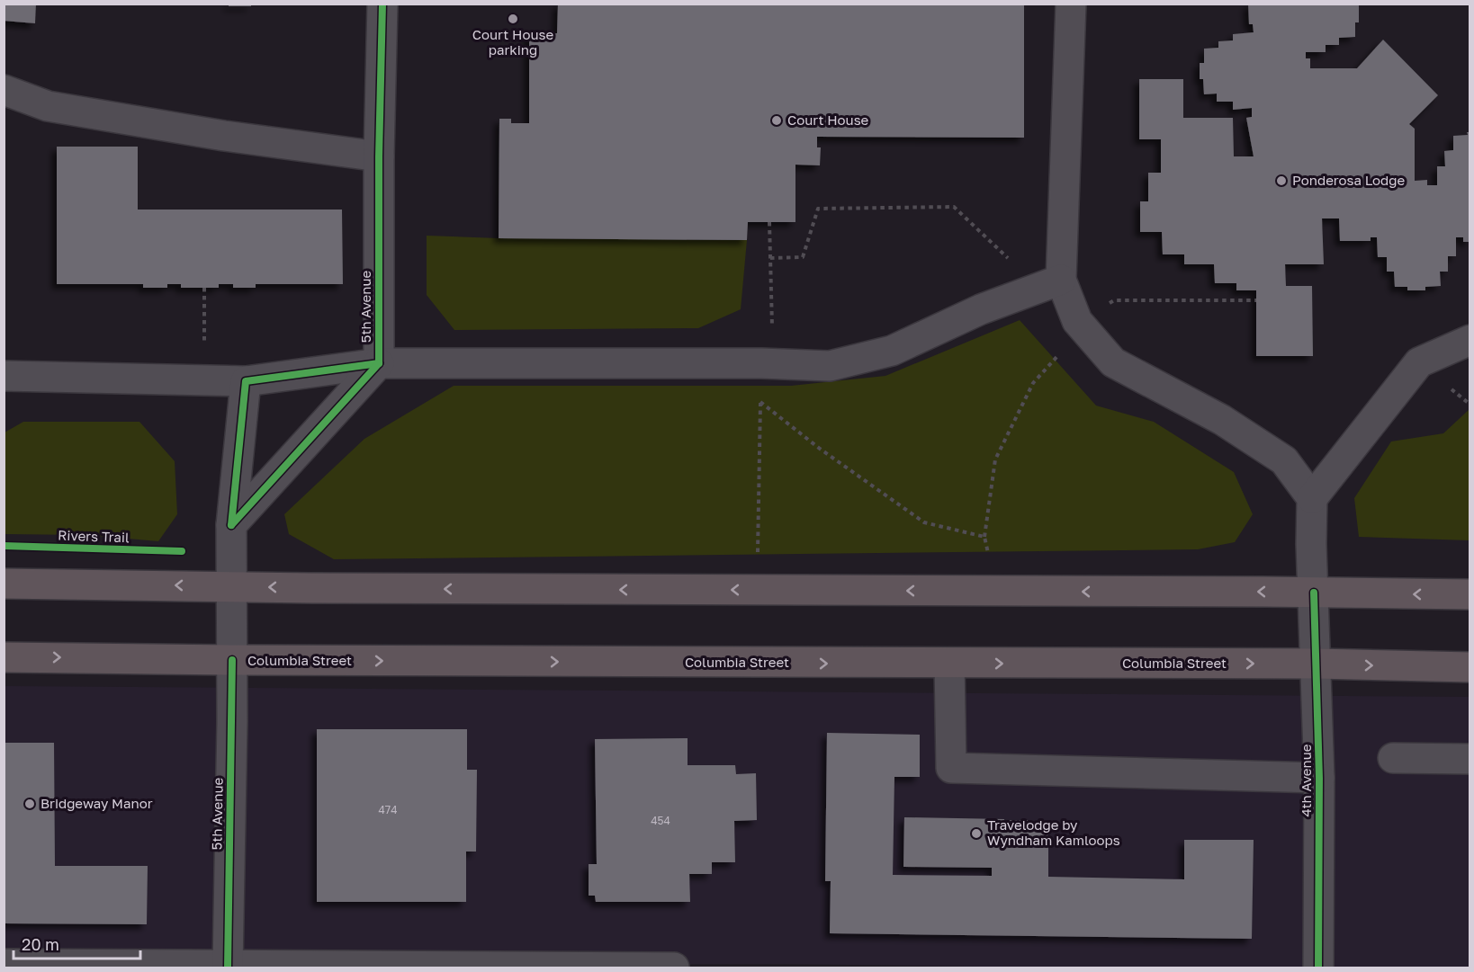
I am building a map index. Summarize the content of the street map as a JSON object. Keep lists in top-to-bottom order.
{
  "streets": {
    "main road": ["Columbia Street"],
    "street": ["5th Avenue", "4th Avenue"],
    "cycle path": ["Rivers Trail"]
  },
  "crossings": [
    ["5th Avenue", "Columbia Street"],
    ["Columbia Street", "4th Avenue"]
  ],
  "places": [
    "Court House parking",
    "Court House",
    "Ponderosa Lodge",
    "Bridgeway Manor",
    "Travelodge by Wyndham Kamloops"
  ],
  "house_numbers": ["474", "454"],
  "scale_bar": "20 m"
}
